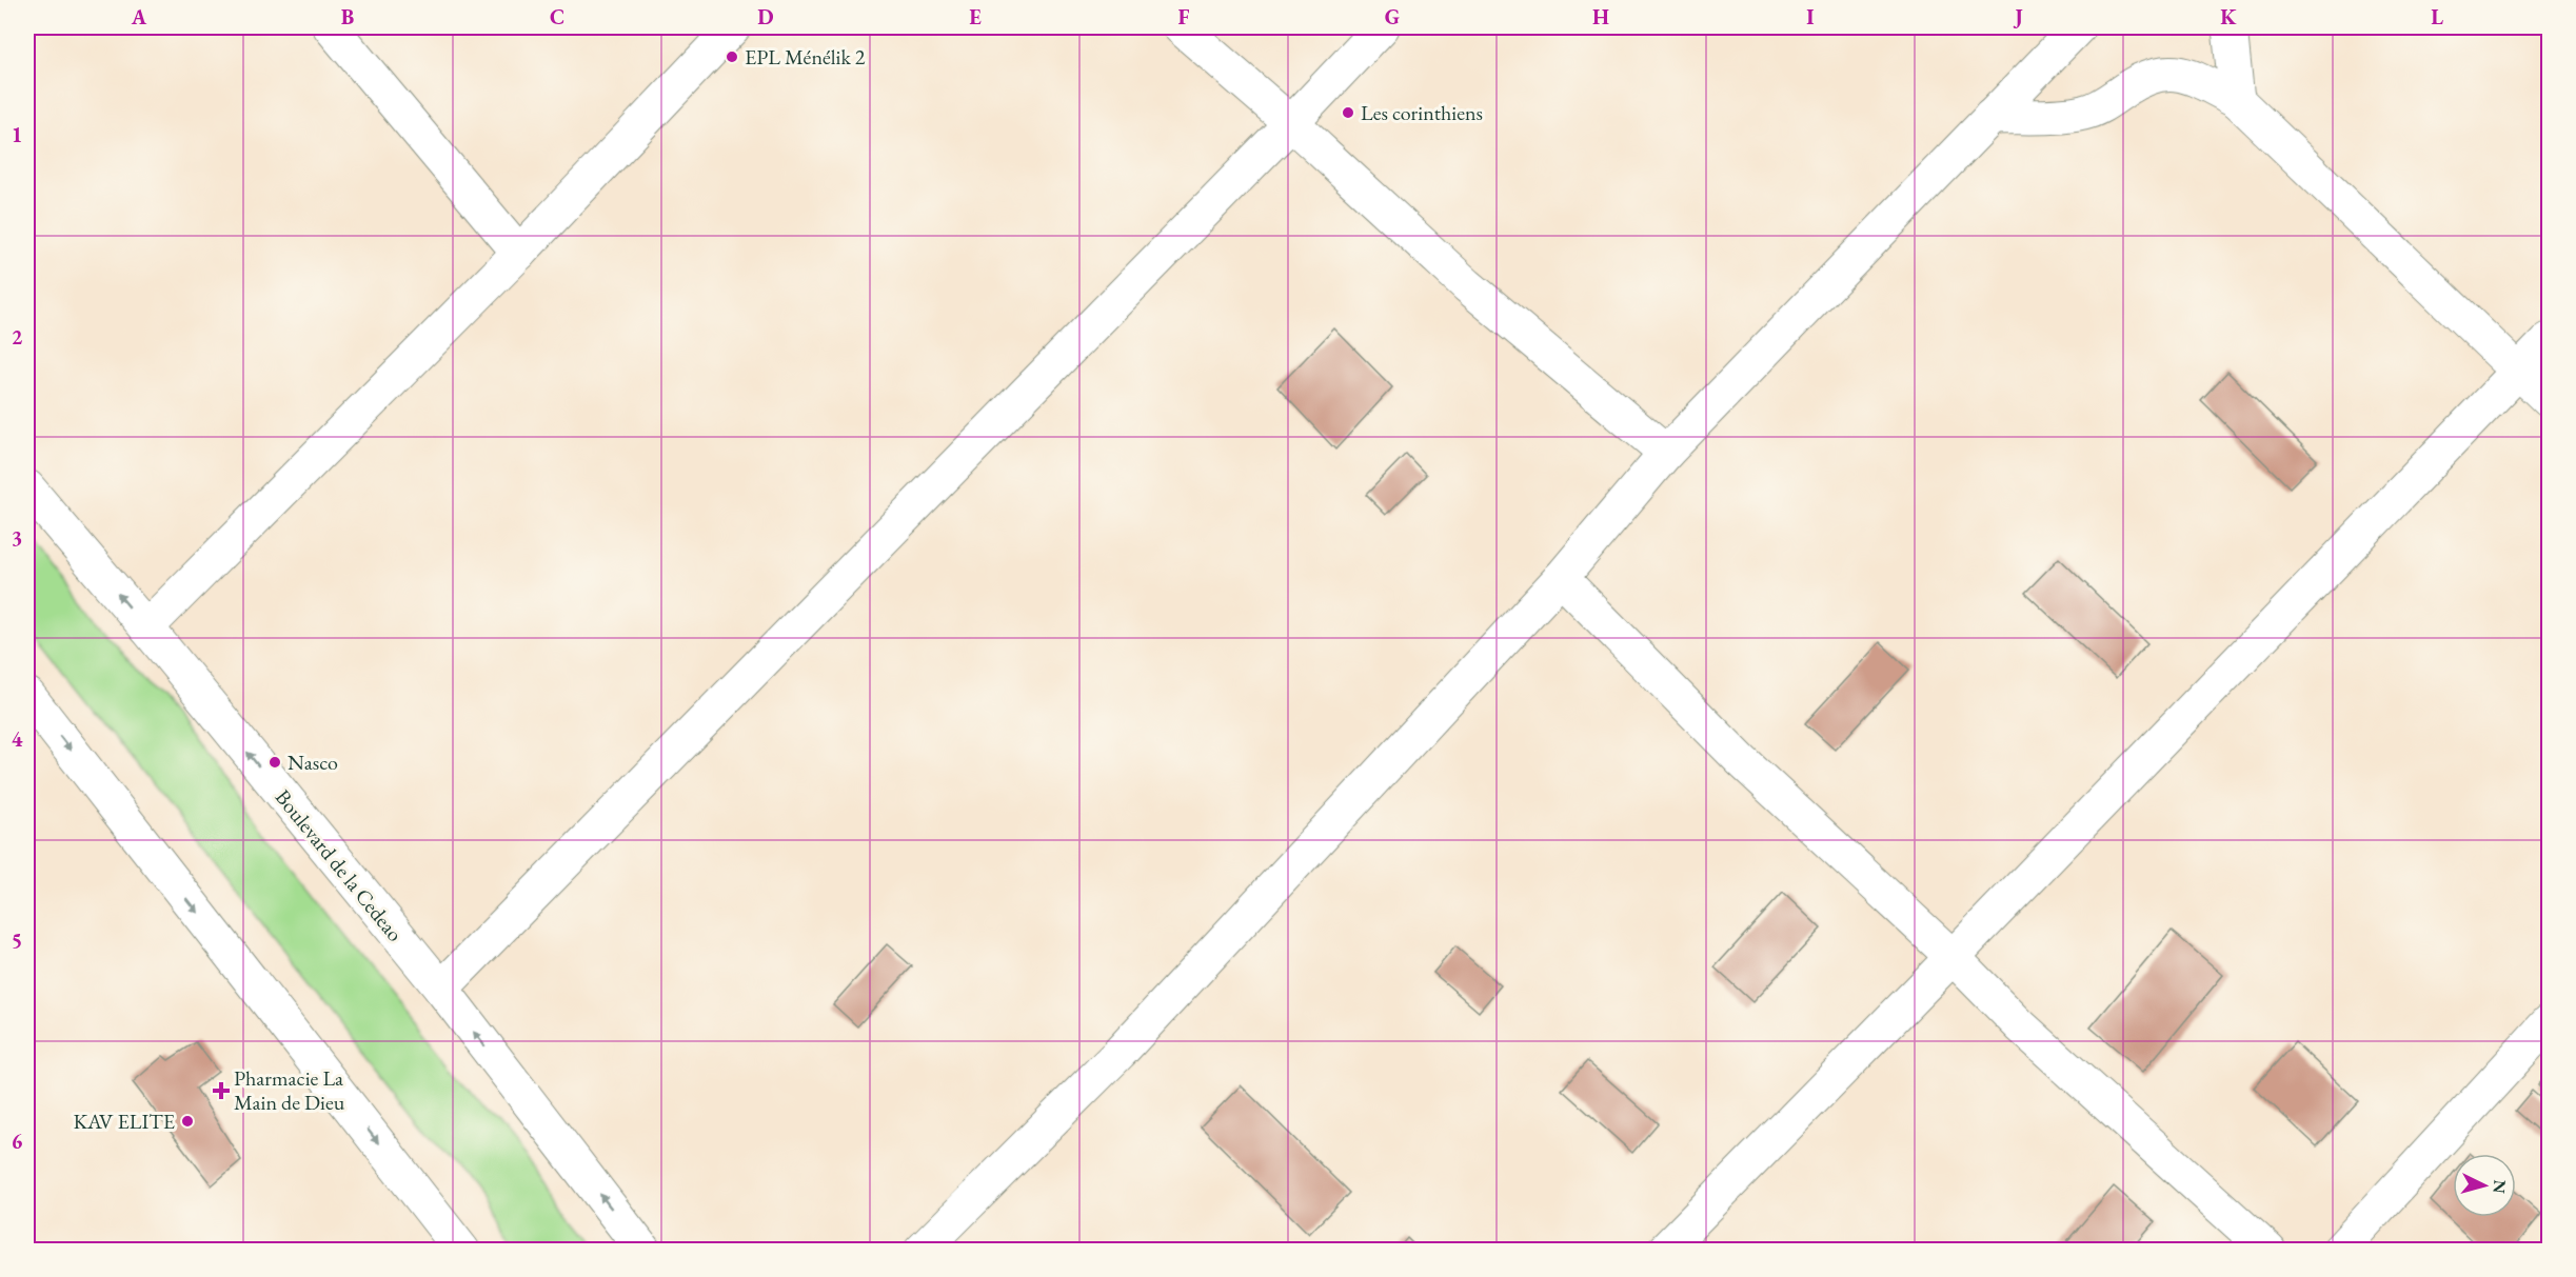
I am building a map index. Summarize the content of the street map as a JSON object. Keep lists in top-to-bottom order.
{
  "streets": {
    "street": ["Boulevard de la Cedeao"]
  },
  "places": {
    "other": [
      "EPL Ménélik 2",
      "Les corinthiens",
      "Nasco",
      "KAV ELITE"
    ],
    "health": ["Pharmacie La Main de Dieu"]
  },
  "north": "right",
  "grid": {
    "columns": [
      "A",
      "B",
      "C",
      "D",
      "E",
      "F",
      "G",
      "H",
      "I",
      "J",
      "K",
      "L"
    ],
    "rows": [
      "1",
      "2",
      "3",
      "4",
      "5",
      "6"
    ]
  }
}
